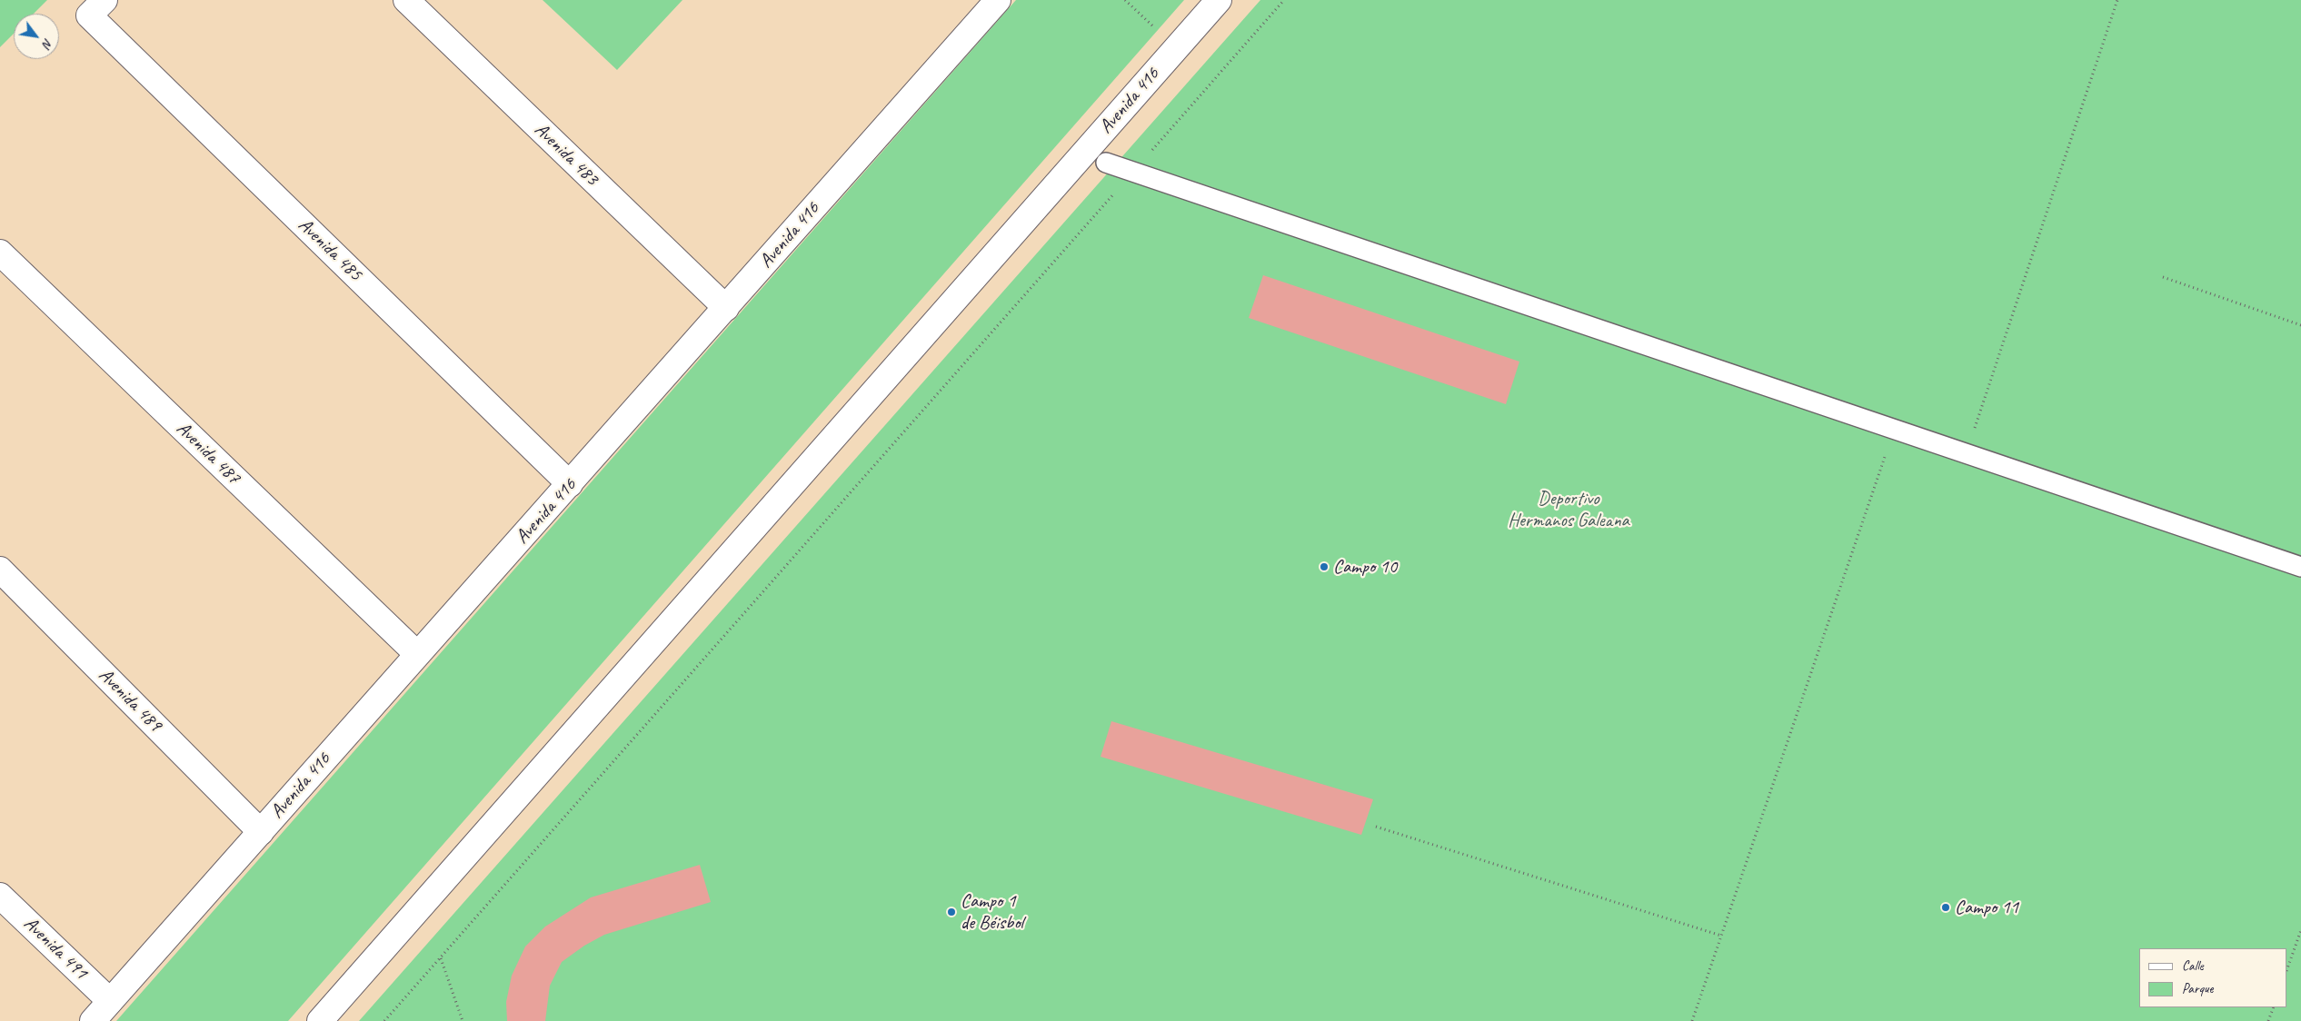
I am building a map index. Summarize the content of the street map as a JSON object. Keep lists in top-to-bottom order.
{
  "streets": {
    "street": [
      "Avenida 416",
      "Avenida 483",
      "Avenida 485",
      "Avenida 487",
      "Avenida 489",
      "Avenida 491"
    ]
  },
  "crossings": [
    ["Avenida 416", "Avenida 483"],
    ["Avenida 416", "Avenida 485"],
    ["Avenida 416", "Avenida 487"],
    ["Avenida 416", "Avenida 489"],
    ["Avenida 416", "Avenida 491"]
  ],
  "parks": ["Deportivo Hermanos Galeana"],
  "places": ["Campo 10", "Campo 11", "Campo 1 de Béisbol"],
  "legend": ["Calle", "Parque"],
  "north": "bottom right"
}
